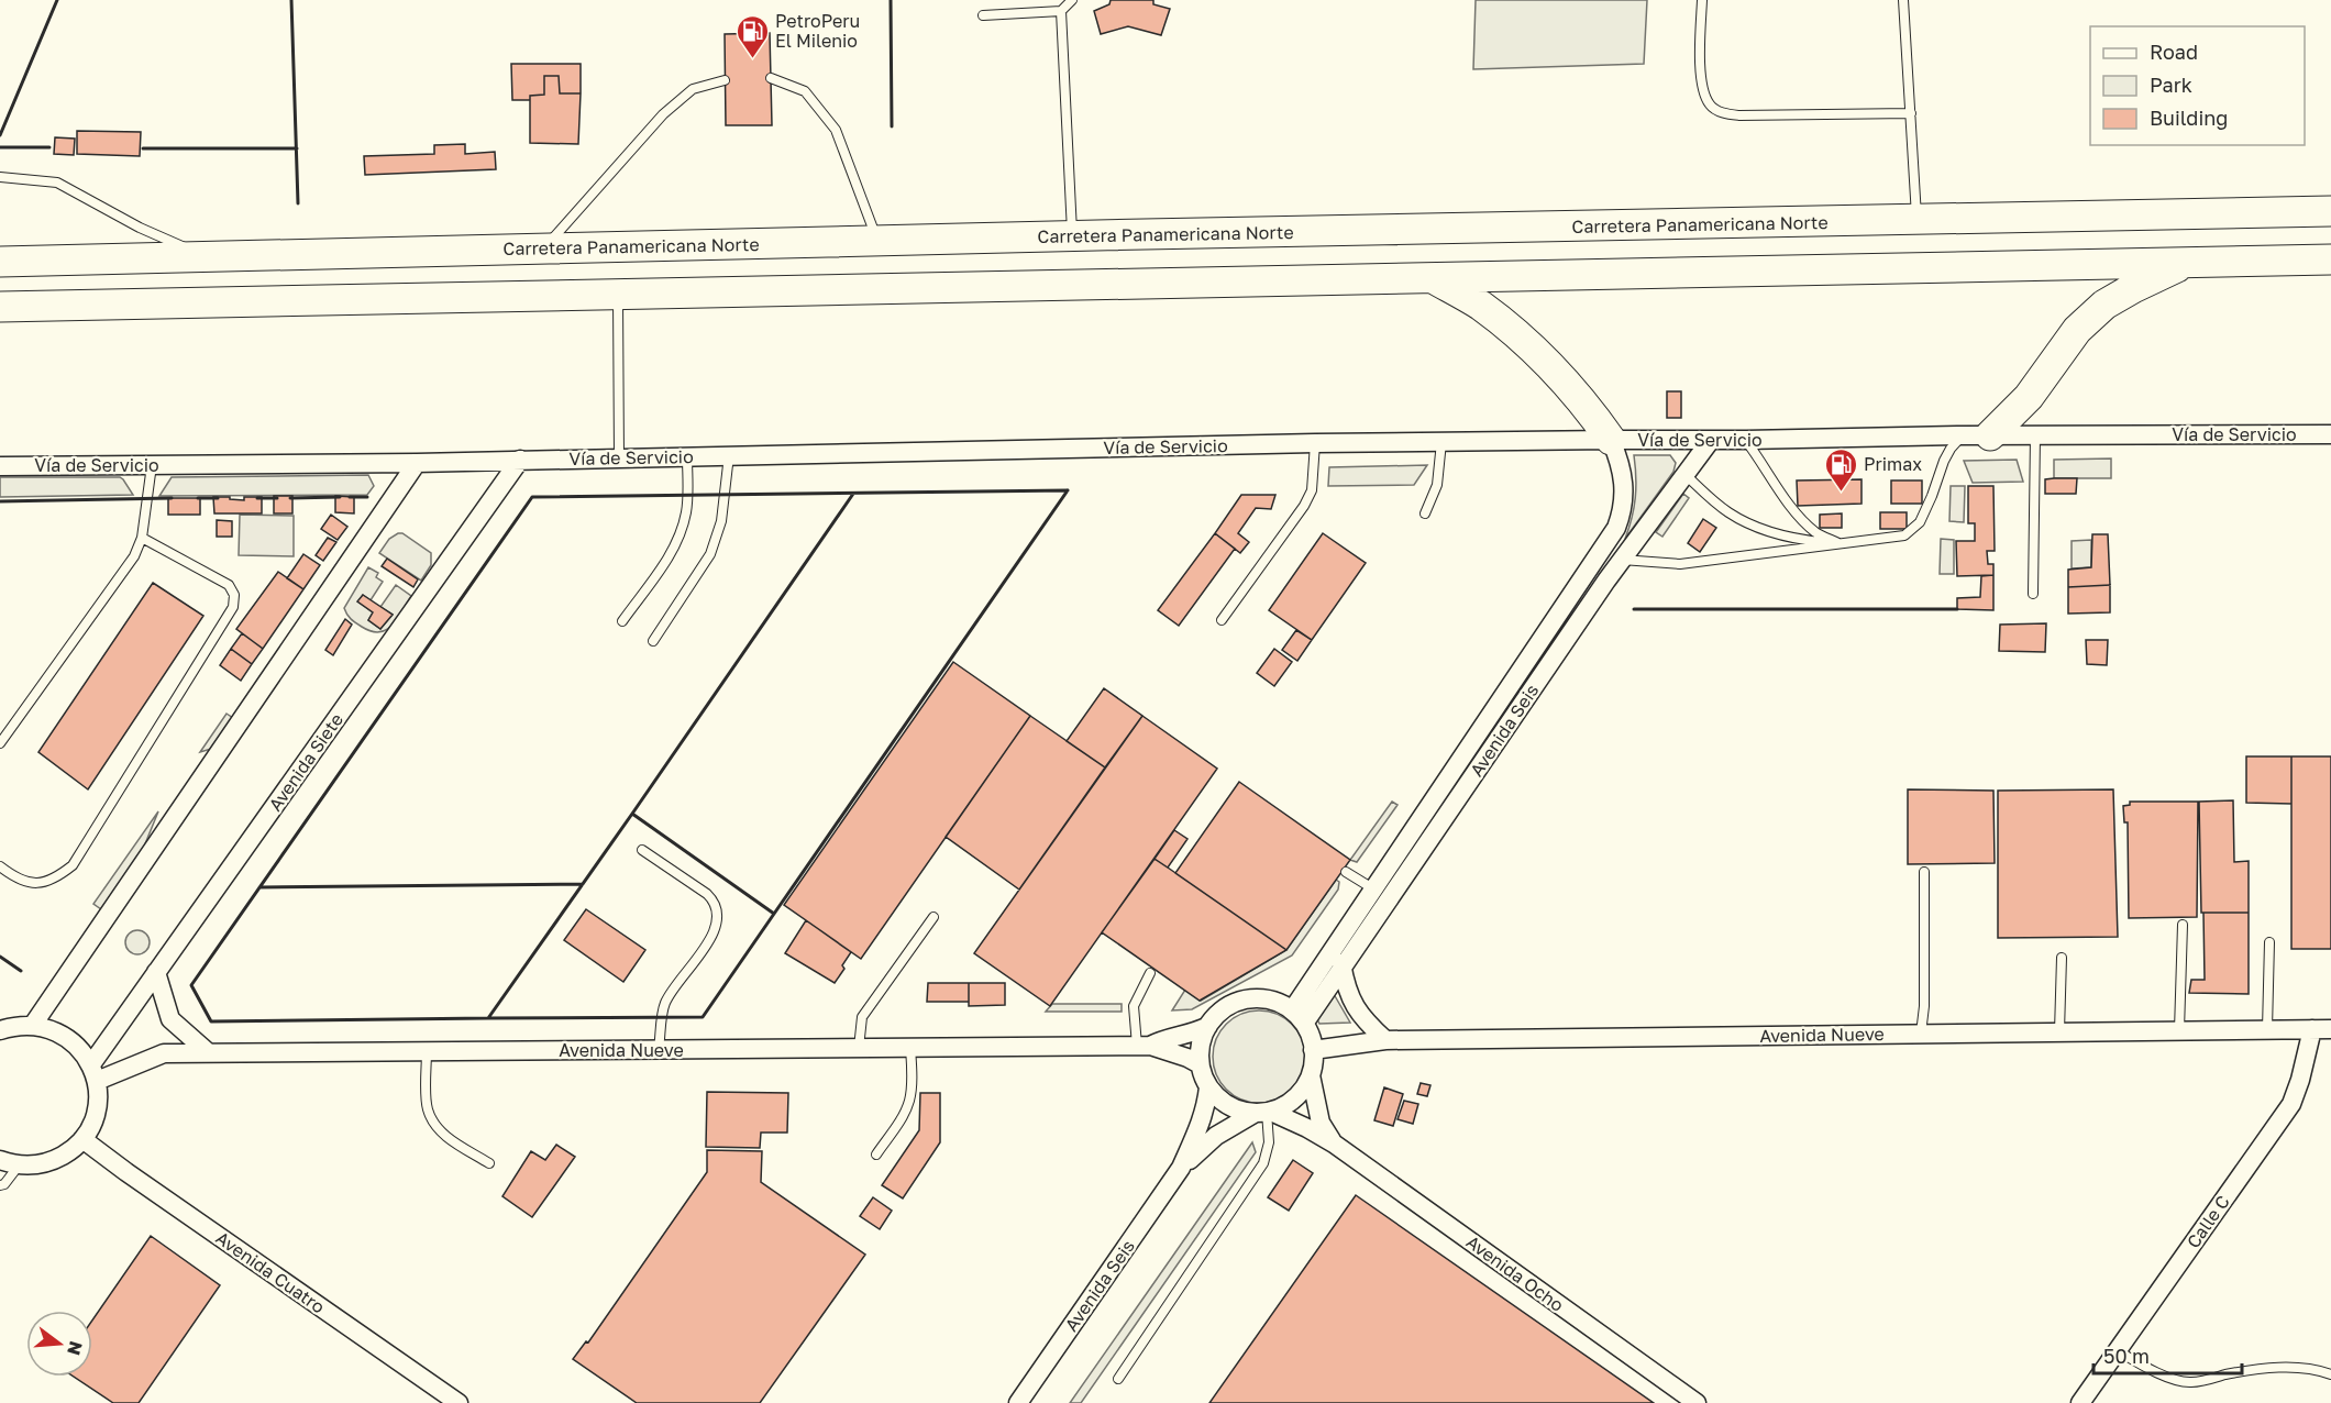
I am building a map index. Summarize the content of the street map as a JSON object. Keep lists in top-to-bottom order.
{
  "streets": {
    "highway": ["Carretera Panamericana Norte"],
    "street": [
      "Vía de Servicio",
      "Avenida Seis",
      "Avenida Siete",
      "Avenida Nueve",
      "Calle C",
      "Avenida Cuatro",
      "Avenida Ocho"
    ]
  },
  "crossings": [
    ["Vía de Servicio", "Avenida Seis"],
    ["Vía de Servicio", "Avenida Siete"],
    ["Avenida Seis", "Avenida Nueve"],
    ["Avenida Seis", "Avenida Ocho"],
    ["Avenida Siete", "Avenida Nueve"],
    ["Avenida Nueve", "Calle C"],
    ["Avenida Nueve", "Avenida Ocho"]
  ],
  "places": {
    "fuel station": ["PetroPeru El Milenio", "Primax"]
  },
  "legend": ["Road", "Park", "Building"],
  "scale_bar": "50 m",
  "north": "right"
}
